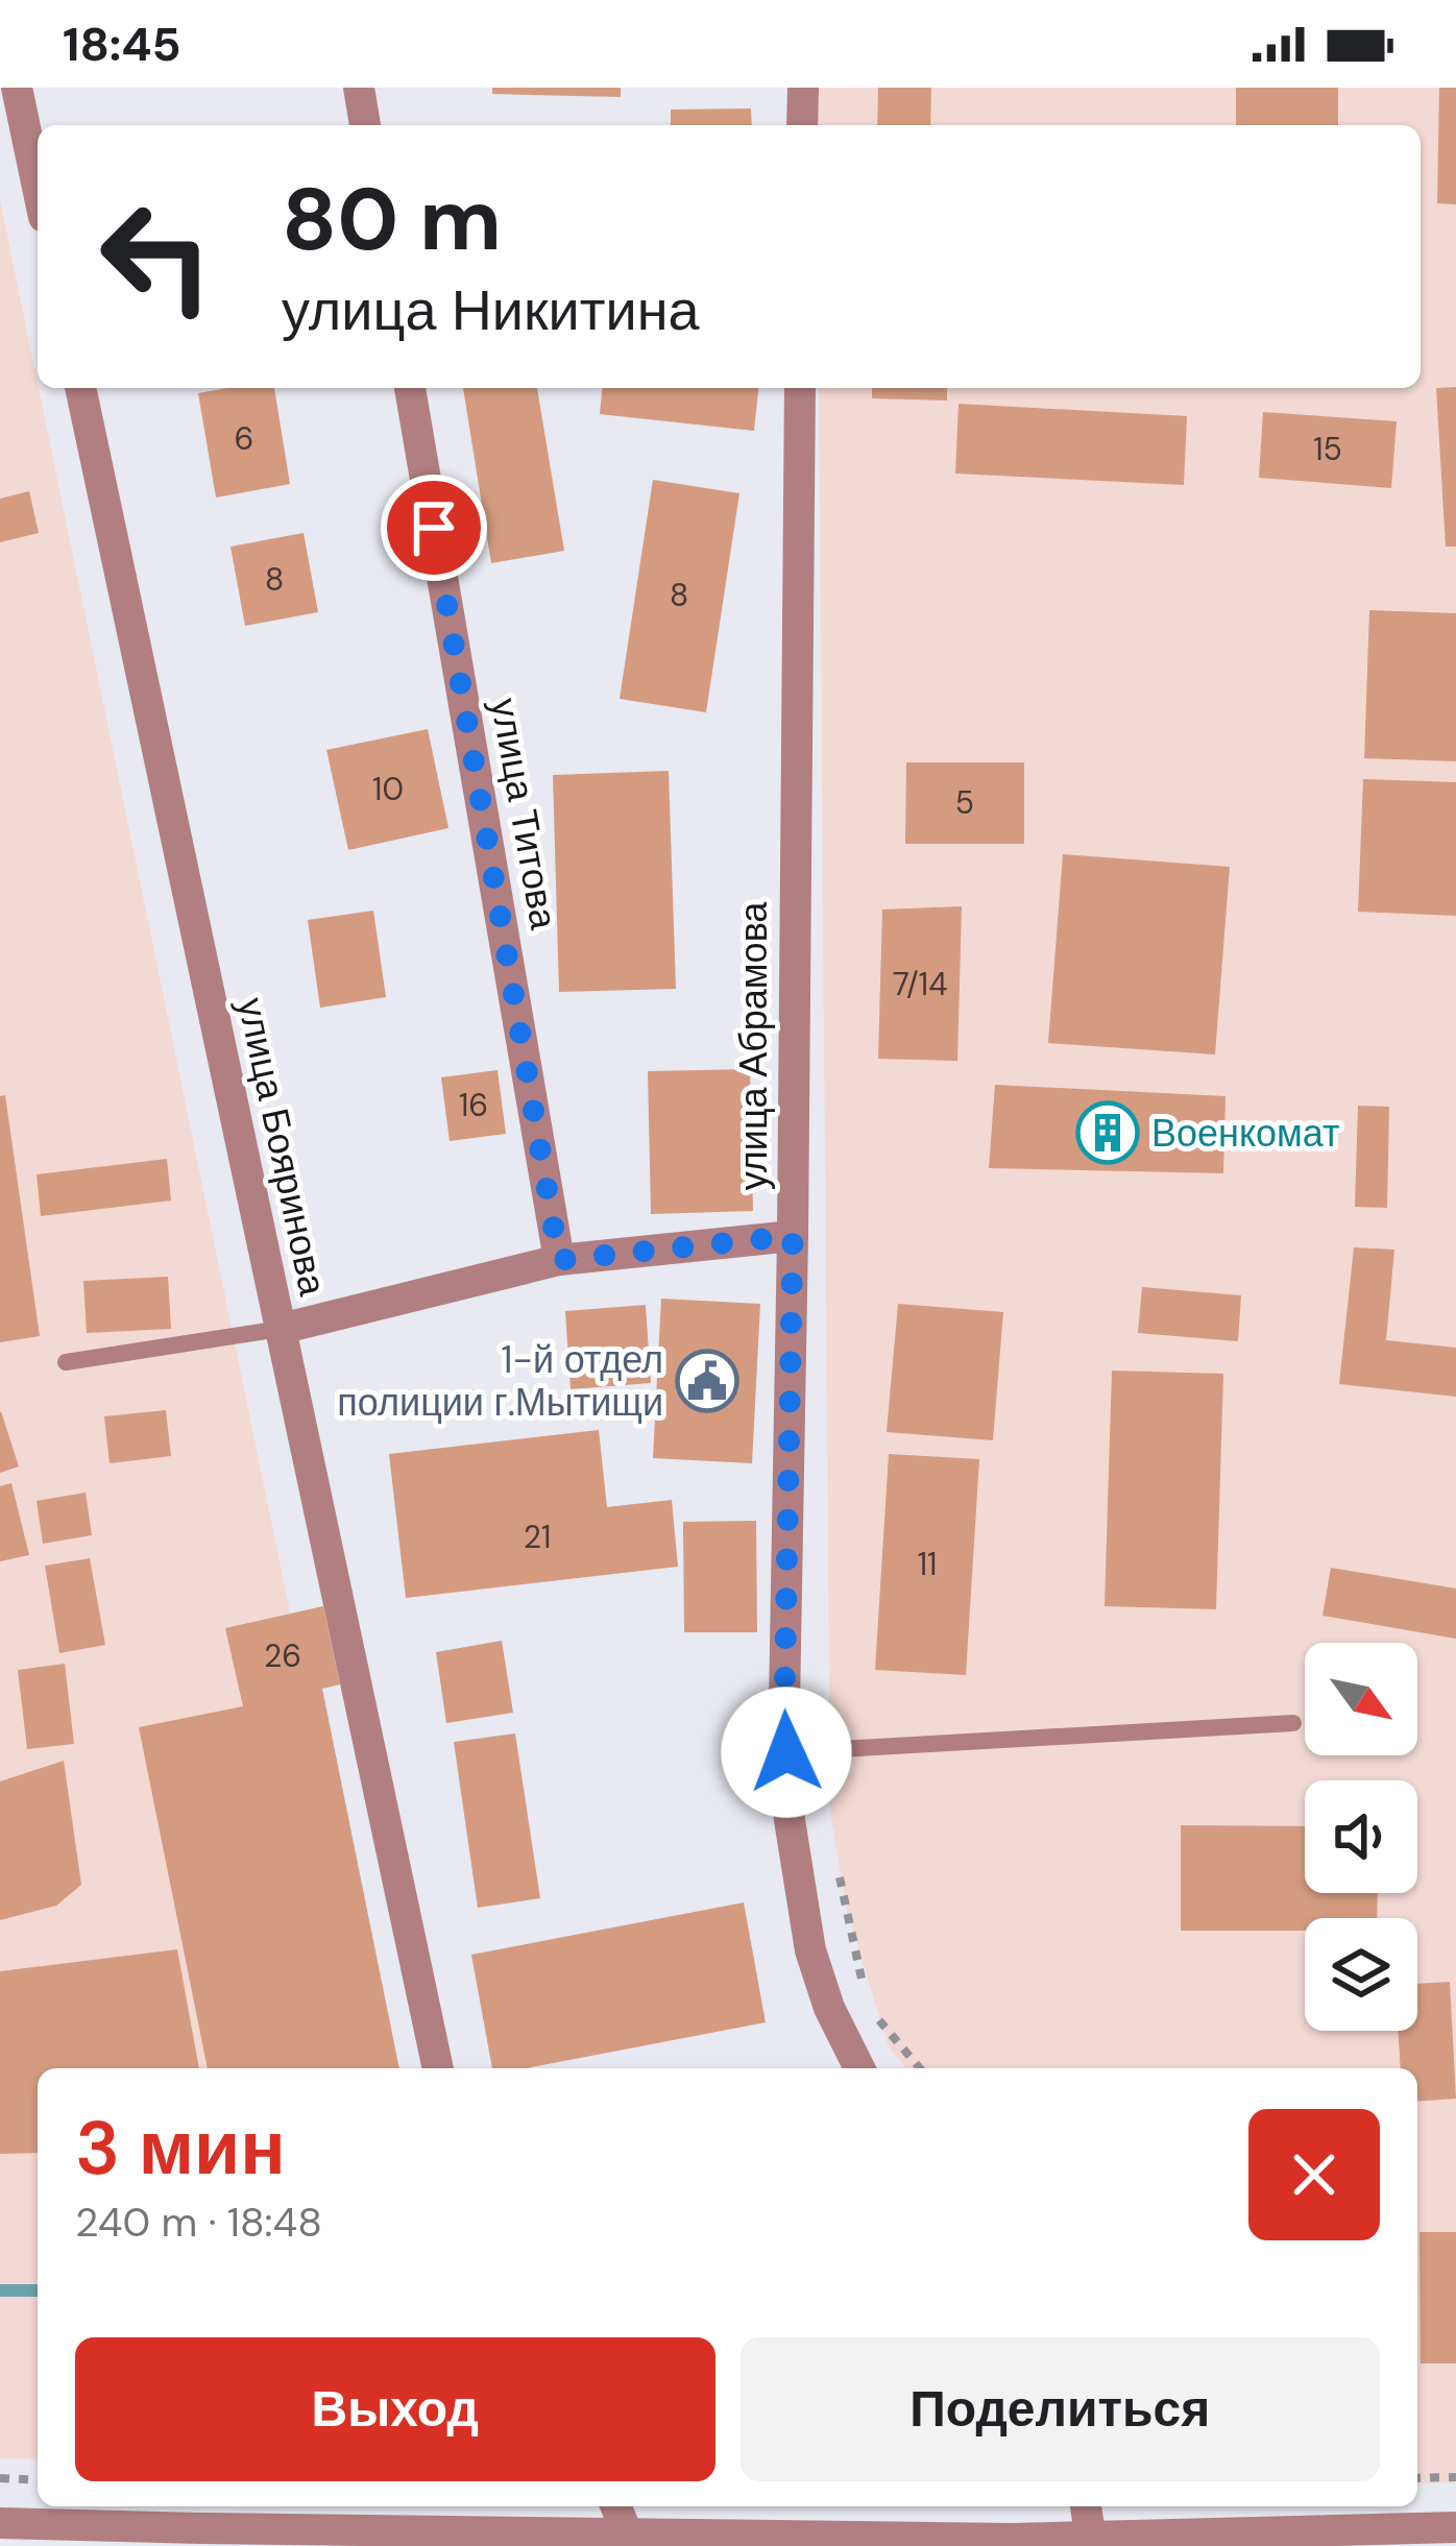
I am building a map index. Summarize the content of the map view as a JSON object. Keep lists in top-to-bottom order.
{
  "streets": {
    "street": ["улица Титова", "улица Абрамова", "улица Бояринова"]
  },
  "places": {
    "building": ["Военкомат"],
    "public building": ["1-й отдел полиции г.Мытищи"]
  },
  "house_numbers": [
    "6",
    "15",
    "8",
    "8",
    "10",
    "5",
    "7/14",
    "16",
    "21",
    "11",
    "26"
  ],
  "north": "bottom right",
  "page": {
    "status": "18:45",
    "turn": ["80 m", "улица Никитина"],
    "heading": ["3 мин", "240 m · 18:48"],
    "buttons": ["Выход", "Поделиться"]
  }
}
